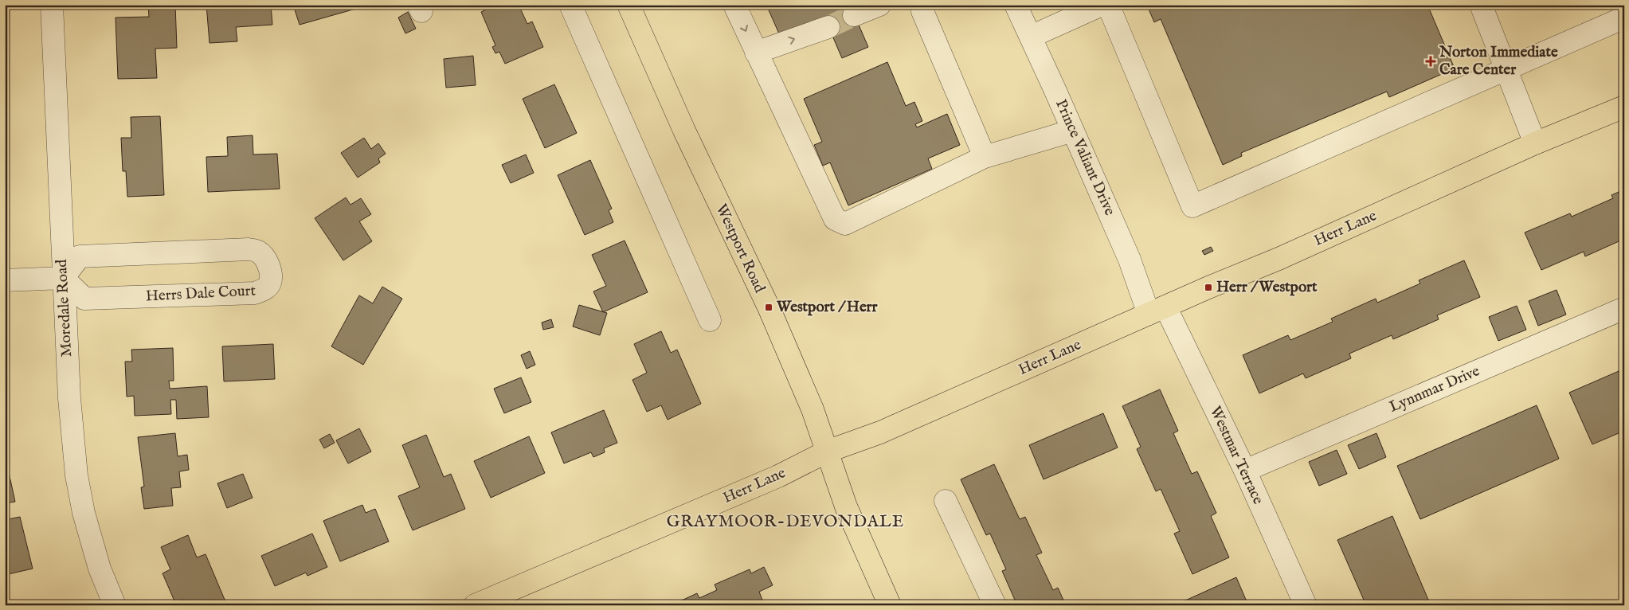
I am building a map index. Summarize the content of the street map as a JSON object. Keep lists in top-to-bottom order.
{
  "streets": {
    "main road": ["Herr Lane", "Westport Road"],
    "street": [
      "Prince Valiant Drive",
      "Herrs Dale Court",
      "Moredale Road",
      "Lynnmar Drive",
      "Westmar Terrace"
    ]
  },
  "crossings": [
    ["Prince Valiant Drive", "Herr Lane"],
    ["Prince Valiant Drive", "Westmar Terrace"],
    ["Herr Lane", "Westport Road"],
    ["Herr Lane", "Westmar Terrace"],
    ["Herrs Dale Court", "Moredale Road"],
    ["Lynnmar Drive", "Westmar Terrace"]
  ],
  "districts": ["GRAYMOOR-DEVONDALE"],
  "places": {
    "health": ["Norton Immediate Care Center"],
    "transit": ["Herr / Westport", "Westport / Herr"]
  }
}
